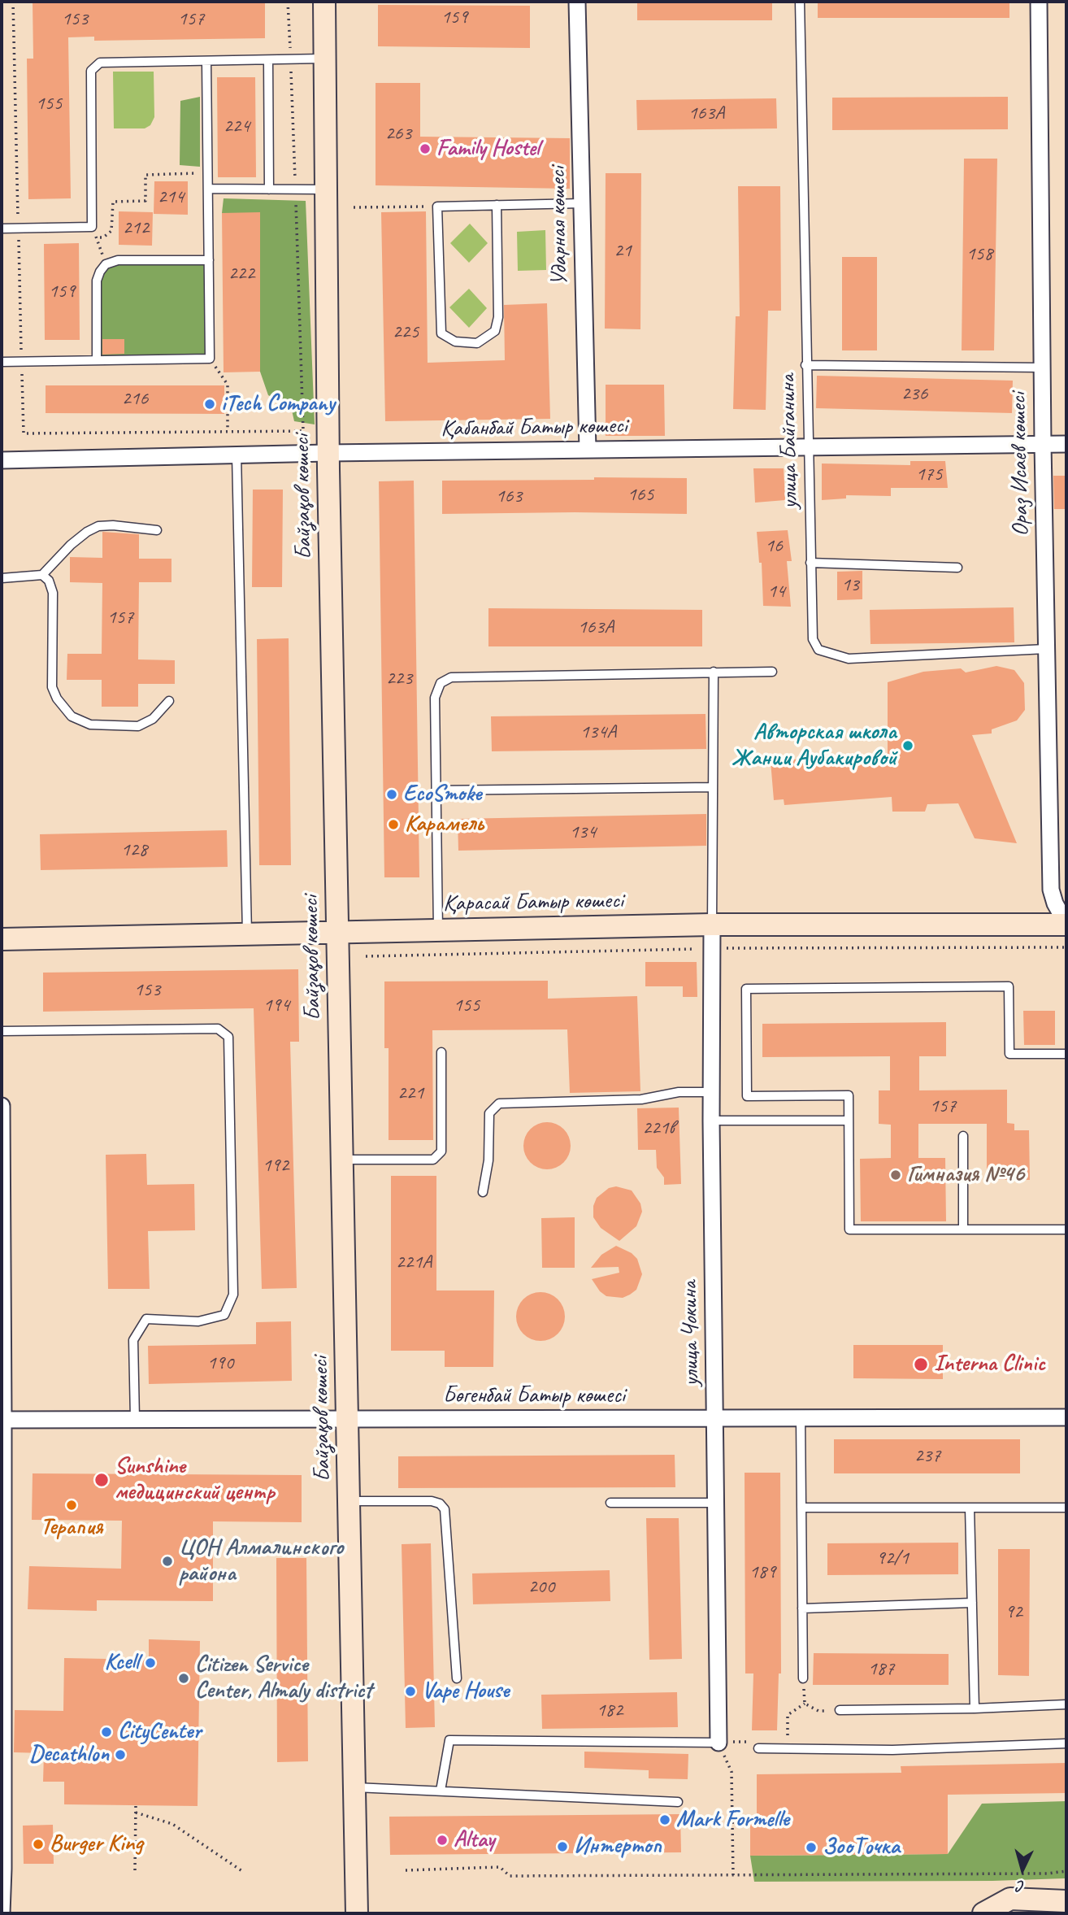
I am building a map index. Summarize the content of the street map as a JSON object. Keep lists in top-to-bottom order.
{
  "streets": {
    "street": [
      "Ударная көшесі",
      "Қабанбай Батыр көшесі",
      "Ораз Исаев көшесі",
      "Байзақов көшесі",
      "Қарасай Батыр көшесі",
      "улица Чокина",
      "Бөгенбай Батыр көшесі"
    ],
    "lane": ["улица Байганина"]
  },
  "crossings": [
    ["Ударная көшесі", "Қабанбай Батыр көшесі"],
    ["Қабанбай Батыр көшесі", "улица Байганина"],
    ["Қабанбай Батыр көшесі", "Ораз Исаев көшесі"],
    ["Қабанбай Батыр көшесі", "Байзақов көшесі"],
    ["улица Байганина", "Ораз Исаев көшесі"],
    ["Ораз Исаев көшесі", "Қарасай Батыр көшесі"],
    ["Байзақов көшесі", "Қарасай Батыр көшесі"],
    ["Байзақов көшесі", "Бөгенбай Батыр көшесі"],
    ["Қарасай Батыр көшесі", "улица Чокина"],
    ["улица Чокина", "Бөгенбай Батыр көшесі"]
  ],
  "places": [
    "Family Hostel",
    "iTech Company",
    "Авторская школа Жании Аубакировой",
    "EcoSmoke",
    "Карамель",
    "Гимназия №46",
    "Interna Clinic",
    "Sunshine медицинский центр",
    "Терапия",
    "ЦОН Алмалинского района",
    "Kcell",
    "Citizen Service Center, Almaly district",
    "Vape House",
    "CityCenter",
    "Decathlon",
    "Mark Formelle",
    "Altay",
    "Burger King",
    "Интертоп",
    "ЗооТочка"
  ],
  "house_numbers": [
    "159",
    "153",
    "157",
    "155",
    "163А",
    "224",
    "263",
    "214",
    "212",
    "21",
    "158",
    "222",
    "159",
    "225",
    "236",
    "216",
    "175",
    "165",
    "163",
    "16",
    "13",
    "14",
    "157",
    "163А",
    "223",
    "134А",
    "134",
    "128",
    "153",
    "194",
    "155",
    "221",
    "157",
    "221в",
    "192",
    "221А",
    "190",
    "237",
    "92/1",
    "189",
    "200",
    "92",
    "187",
    "182"
  ],
  "north": "bottom"
}
